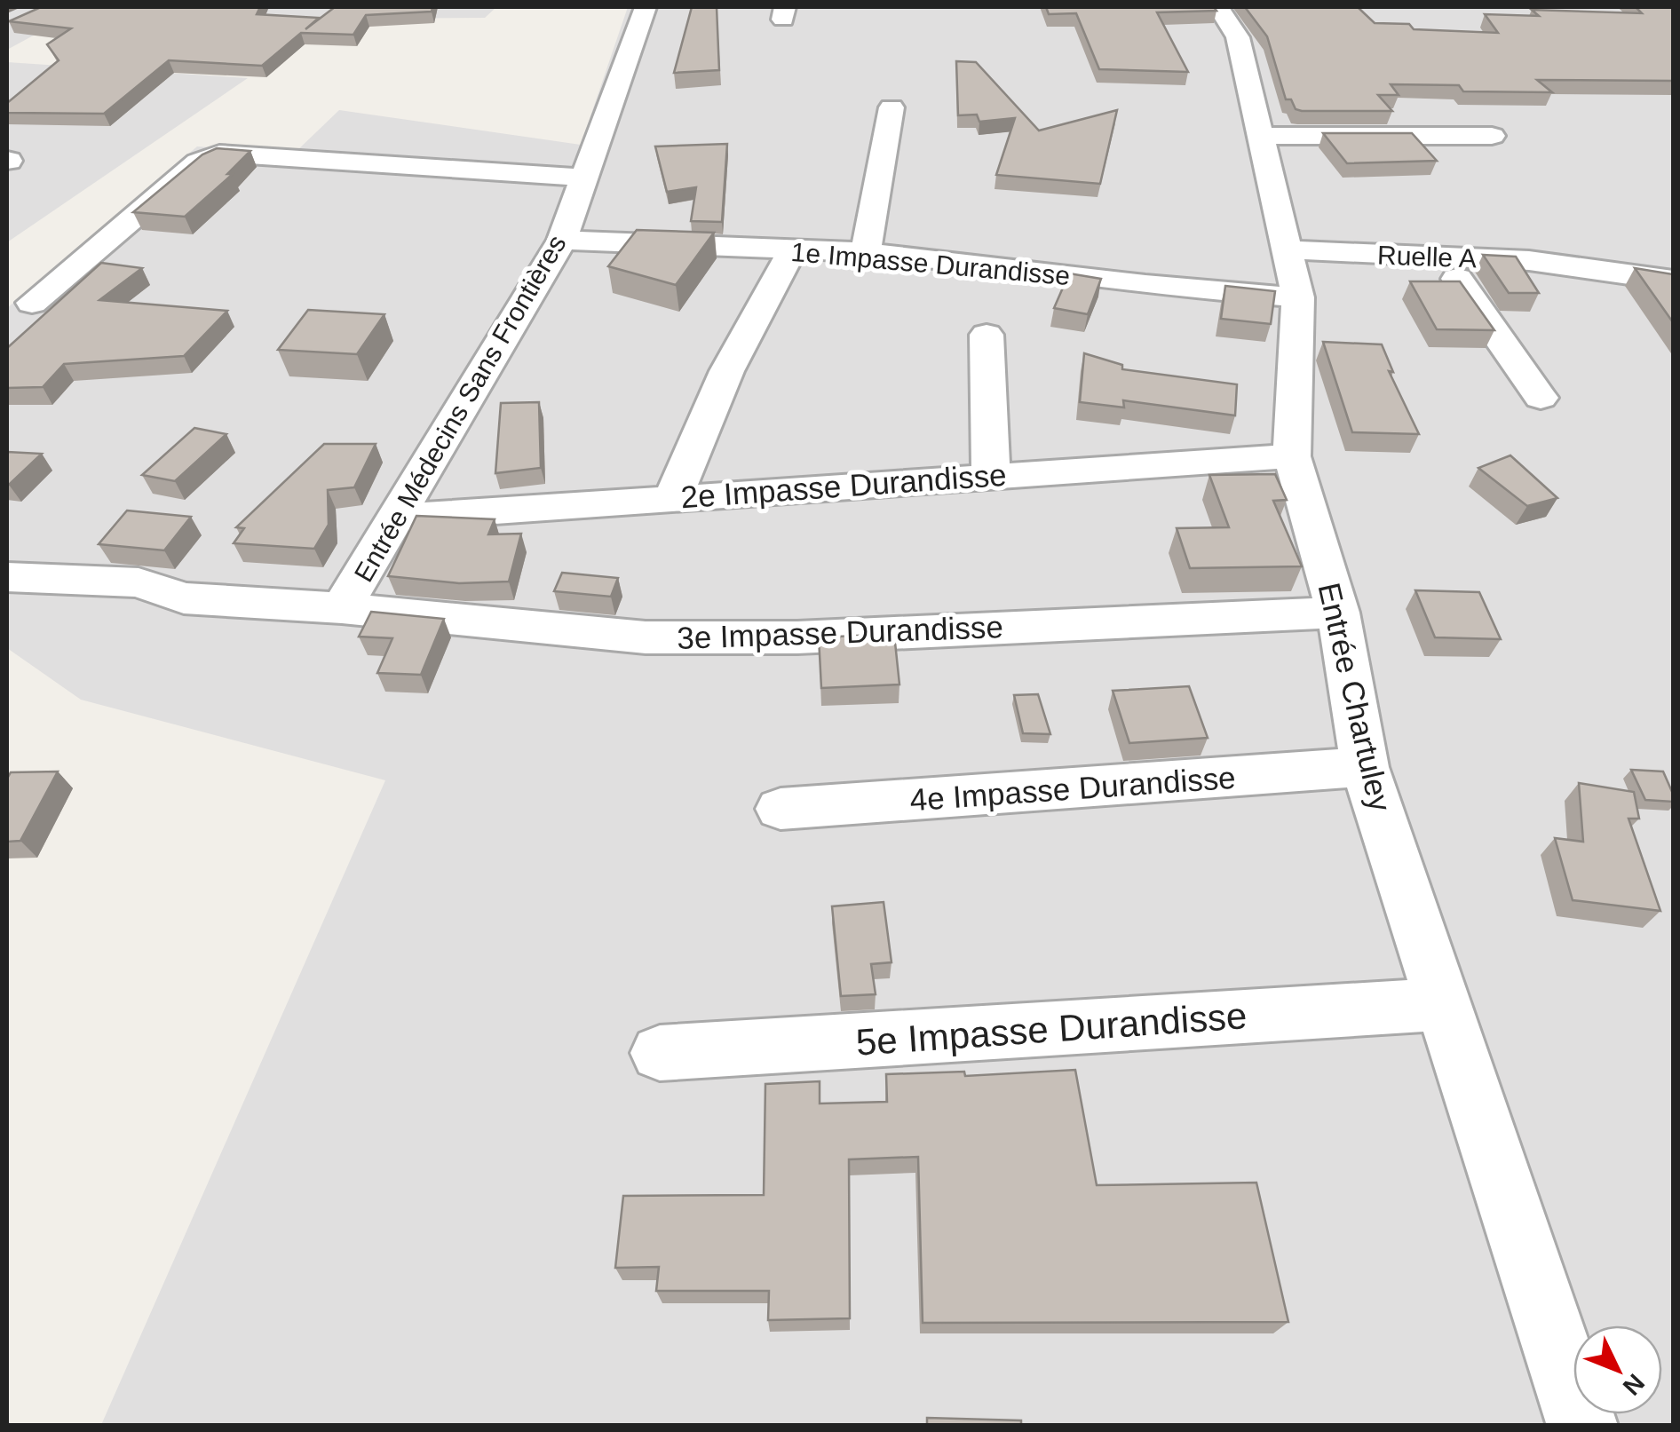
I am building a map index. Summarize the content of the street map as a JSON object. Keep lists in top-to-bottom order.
{
  "streets": {
    "street": [
      "Ruelle A",
      "1e Impasse Durandisse",
      "Entrée Médecins Sans Frontières",
      "2e Impasse Durandisse",
      "3e Impasse Durandisse",
      "Entrée Chartuley",
      "4e Impasse Durandisse",
      "5e Impasse Durandisse"
    ]
  },
  "crossings": [
    ["Ruelle A", "Entrée Chartuley"],
    ["1e Impasse Durandisse", "Entrée Médecins Sans Frontières"],
    ["1e Impasse Durandisse", "Entrée Chartuley"],
    ["Entrée Médecins Sans Frontières", "2e Impasse Durandisse"],
    ["Entrée Médecins Sans Frontières", "3e Impasse Durandisse"],
    ["2e Impasse Durandisse", "Entrée Chartuley"],
    ["3e Impasse Durandisse", "Entrée Chartuley"],
    ["Entrée Chartuley", "4e Impasse Durandisse"],
    ["Entrée Chartuley", "5e Impasse Durandisse"]
  ],
  "north": "bottom right"
}
